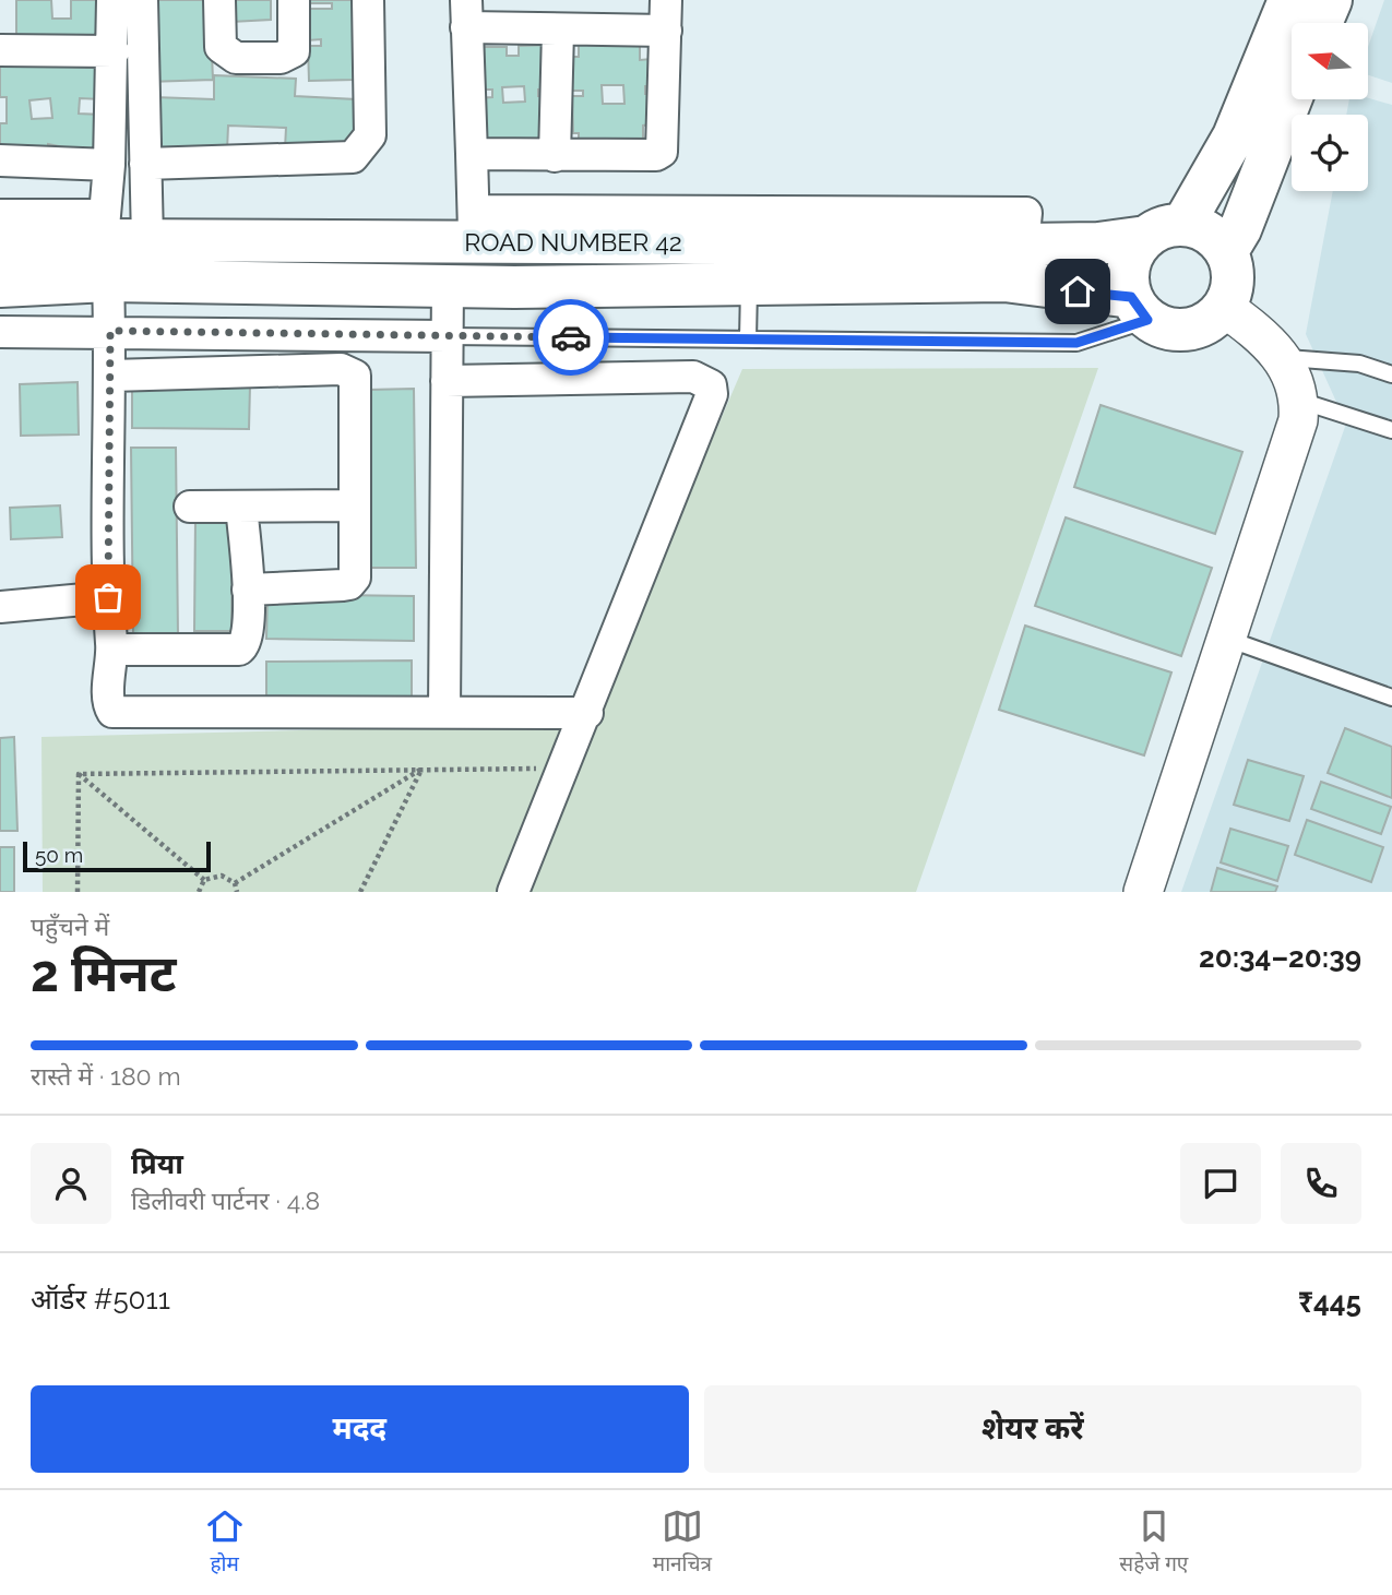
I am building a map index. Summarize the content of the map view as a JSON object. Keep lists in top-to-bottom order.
{
  "streets": {
    "main road": ["ROAD NUMBER 42"]
  },
  "scale_bar": "50 m",
  "north": "left",
  "page": {
    "scale": "50 m",
    "heading": ["2 मिनट", "पहुँचने में", "20:34–20:39"],
    "panel": [
      "प्रिया",
      "डिलीवरी पार्टनर · 4.8",
      "ऑर्डर #5011",
      "₹445"
    ],
    "bar": "रास्ते में · 180 m",
    "buttons": ["मदद", "शेयर करें"],
    "tabs": ["होम", "मानचित्र", "सहेजे गए"]
  }
}
